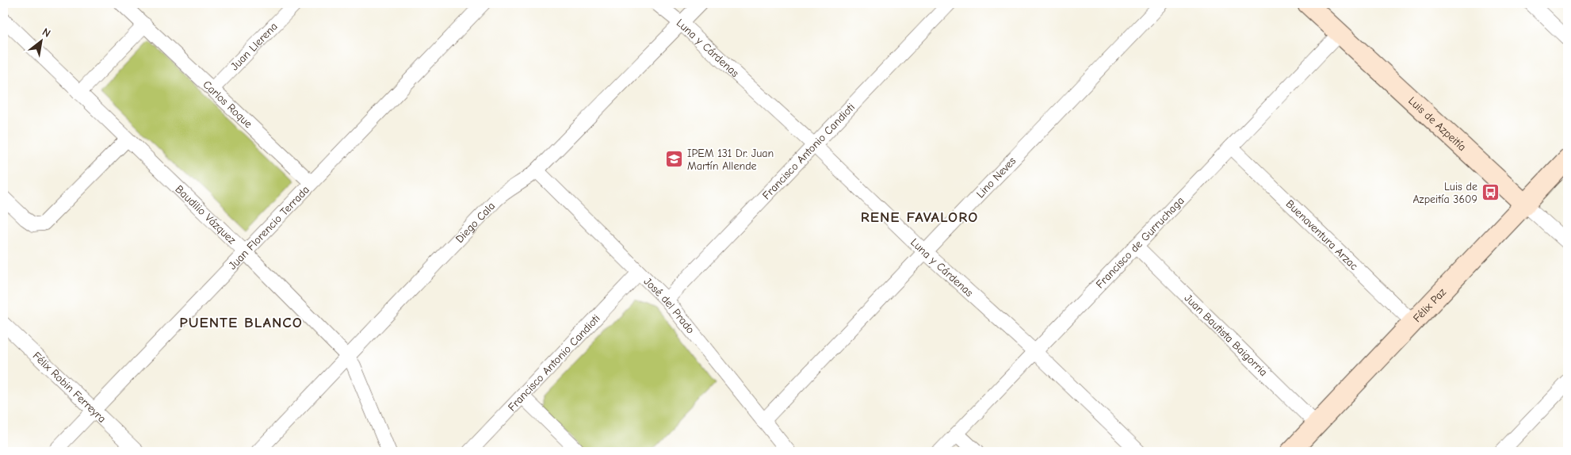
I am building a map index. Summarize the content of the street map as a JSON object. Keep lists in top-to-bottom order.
{
  "streets": {
    "main road": ["Luis de Azpeitía", "Félix Paz"],
    "street": [
      "Juan Llerena",
      "Luna y Cárdenas",
      "Carlos Roque",
      "Francisco Antonio Candioti",
      "Lino Neves",
      "Baudilio Vázquez",
      "Diego Cala",
      "Juan Florencio Terrada",
      "Buenaventura Arzac",
      "Francisco de Gurruchaga",
      "José del Prado",
      "Juan Bautista Baigorria",
      "Félix Robin Ferreyra"
    ]
  },
  "crossings": [
    ["Juan Llerena", "Carlos Roque"],
    ["Luna y Cárdenas", "Francisco Antonio Candioti"],
    ["Luna y Cárdenas", "Lino Neves"],
    ["Luna y Cárdenas", "Diego Cala"],
    ["Luna y Cárdenas", "Francisco de Gurruchaga"],
    ["Carlos Roque", "Juan Florencio Terrada"],
    ["Luis de Azpeitía", "Francisco de Gurruchaga"],
    ["Luis de Azpeitía", "Félix Paz"],
    ["Francisco Antonio Candioti", "José del Prado"],
    ["Lino Neves", "José del Prado"],
    ["Baudilio Vázquez", "Diego Cala"],
    ["Baudilio Vázquez", "Juan Florencio Terrada"],
    ["Diego Cala", "José del Prado"],
    ["Juan Florencio Terrada", "Félix Robin Ferreyra"],
    ["Buenaventura Arzac", "Francisco de Gurruchaga"],
    ["Buenaventura Arzac", "Félix Paz"],
    ["Francisco de Gurruchaga", "Juan Bautista Baigorria"],
    ["Félix Paz", "Juan Bautista Baigorria"]
  ],
  "districts": ["RENE FAVALORO", "PUENTE BLANCO"],
  "places": {
    "school or university": ["IPEM 131 Dr. Juan Martín Allende"],
    "bus stop": ["Luis de Azpeitía 3609"]
  },
  "north": "top right"
}
